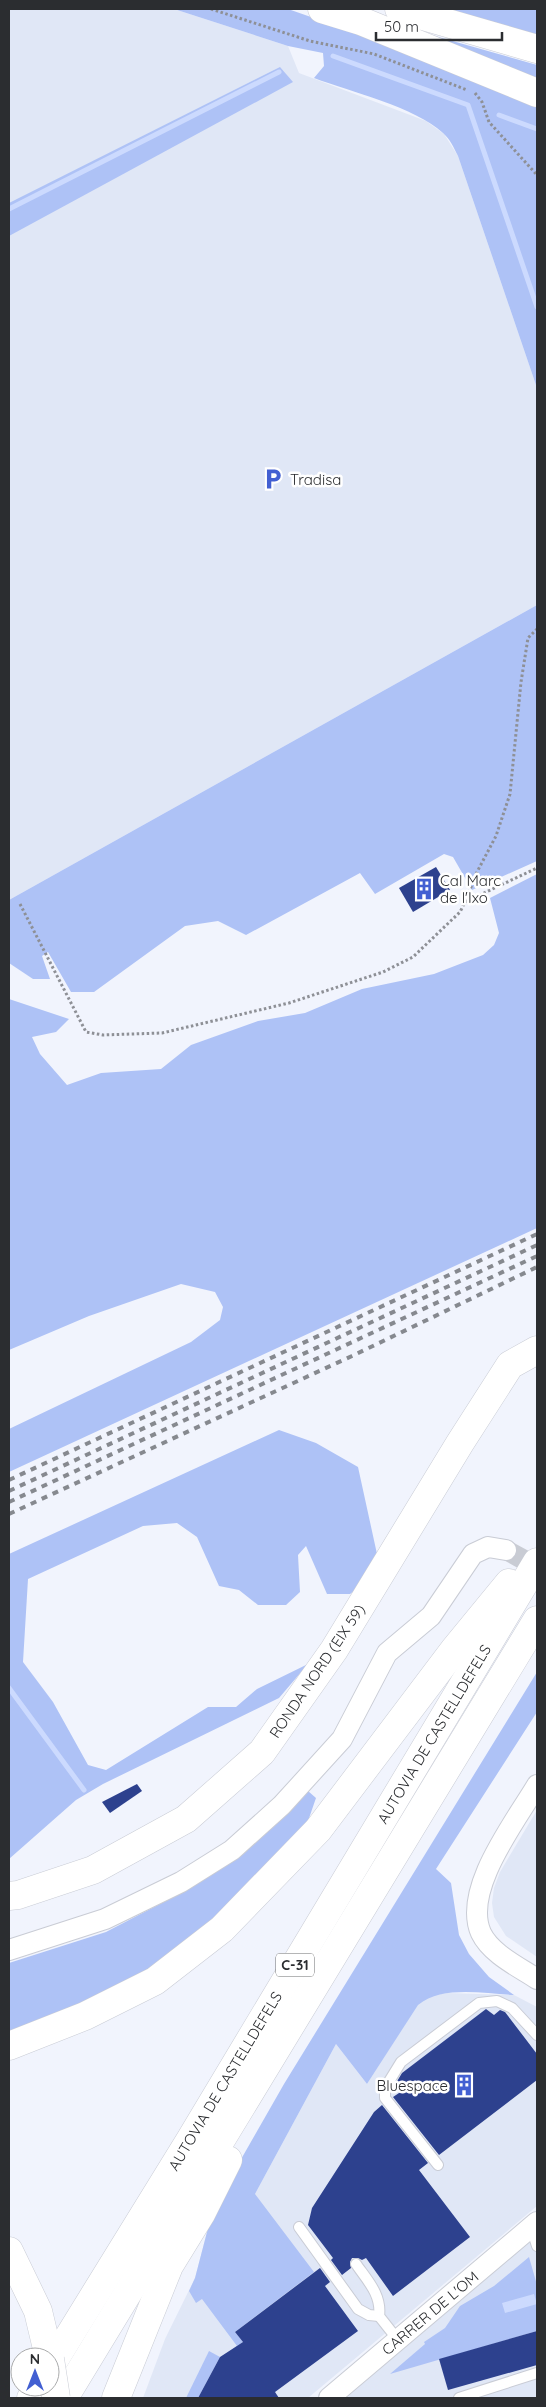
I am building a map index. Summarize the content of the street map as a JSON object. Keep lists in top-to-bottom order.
{
  "streets": {
    "main road": ["RONDA NORD (EIX 59)", "AUTOVIA DE CASTELLDEFELS", "C-31"],
    "street": ["CARRER DE L'OM"]
  },
  "places": {
    "parking": ["Tradisa"],
    "building": ["Cal Marc de l'Ixo", "Bluespace"]
  },
  "scale_bar": "50 m",
  "north": "top"
}
